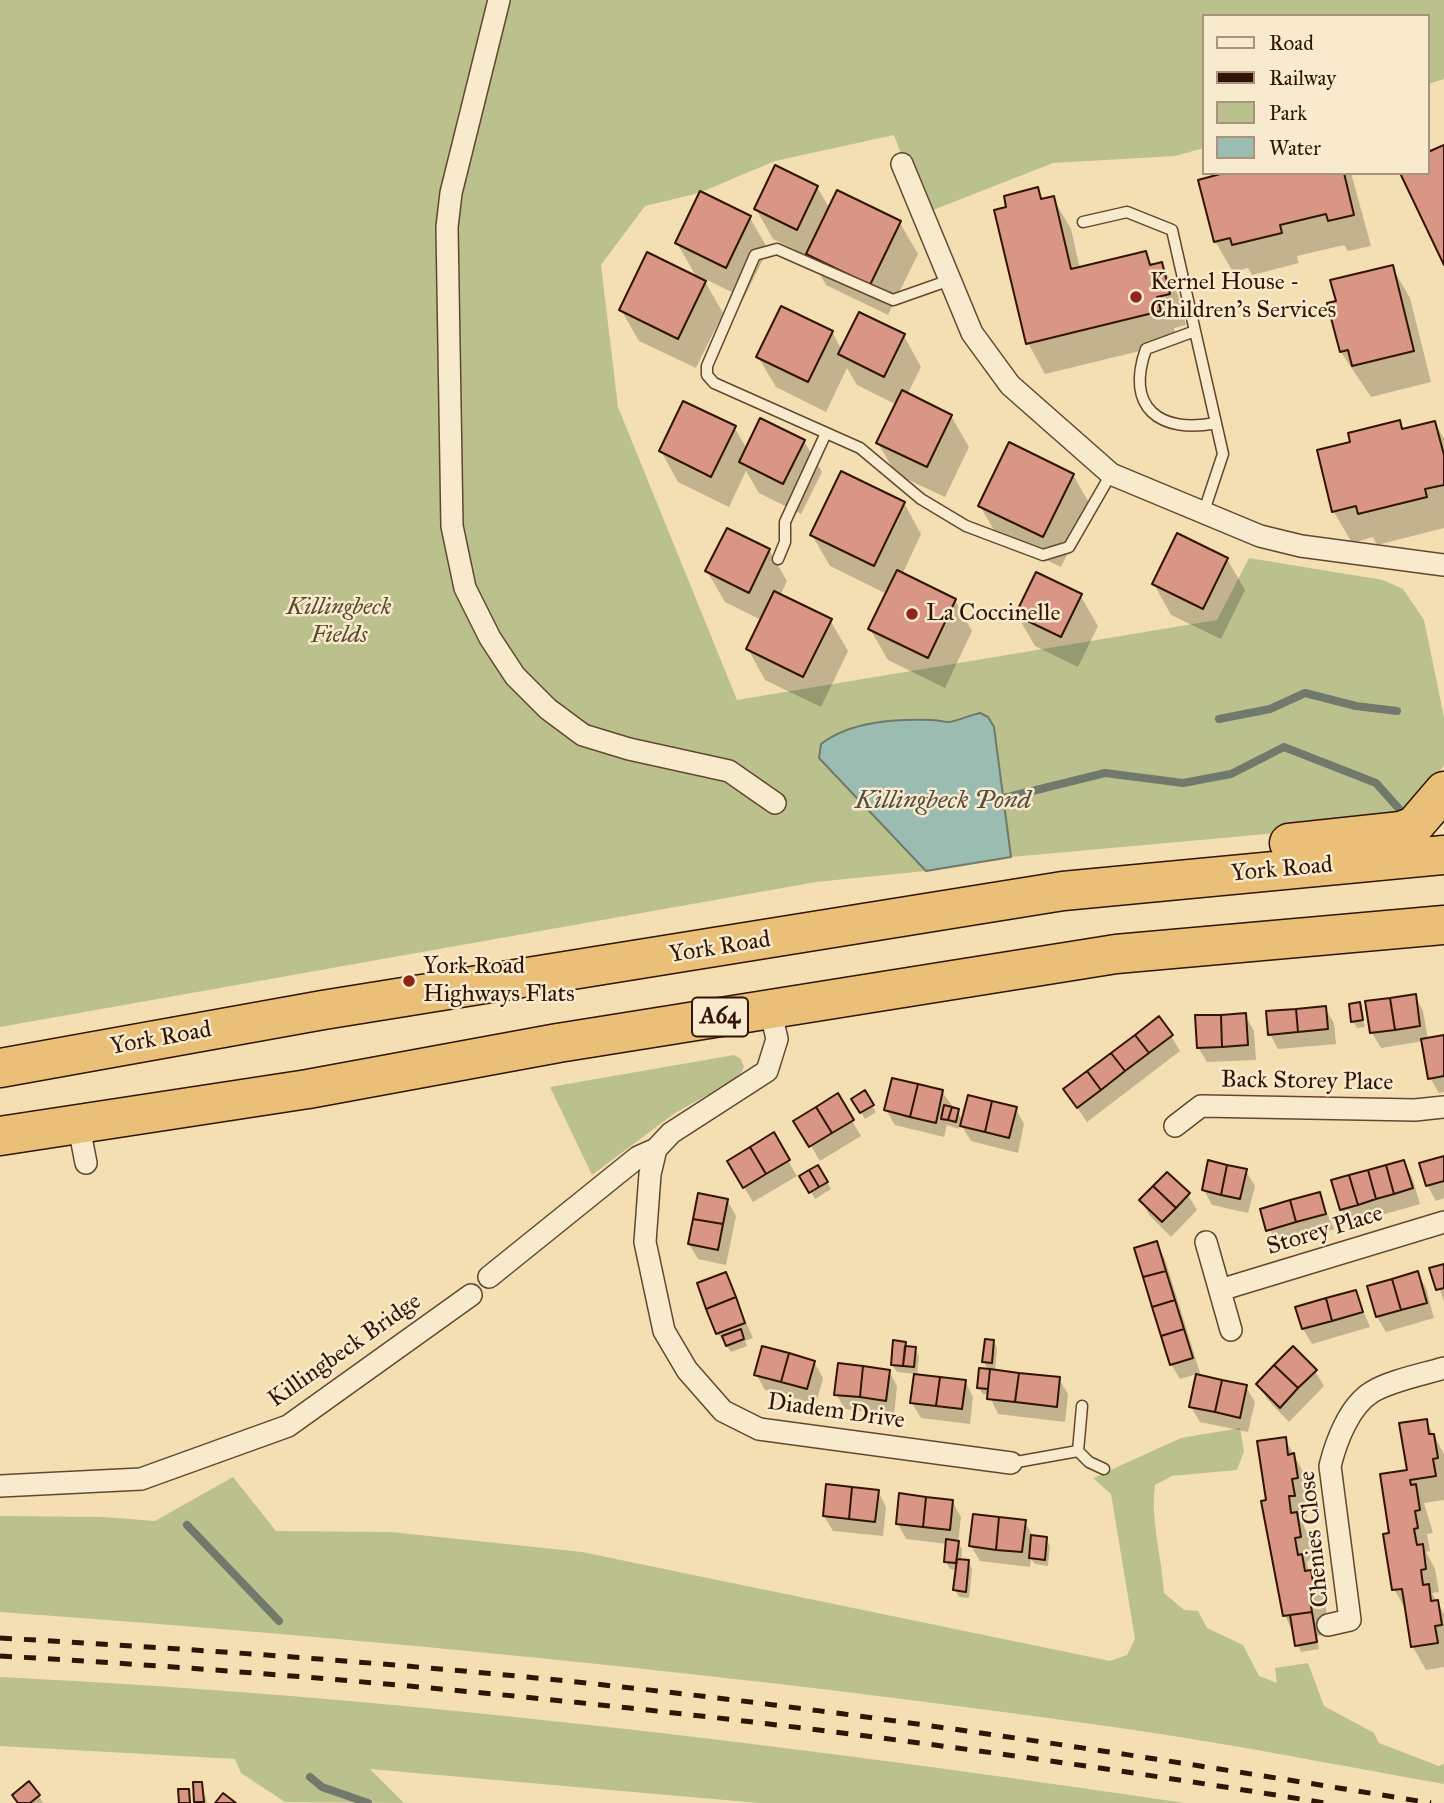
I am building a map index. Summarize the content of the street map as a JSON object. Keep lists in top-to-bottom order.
{
  "streets": {
    "highway": ["York Road", "A64"],
    "street": [
      "Back Storey Place",
      "Storey Place",
      "Killingbeck Bridge",
      "Diadem Drive",
      "Chenies Close"
    ]
  },
  "water": ["Killingbeck Pond"],
  "parks": ["Killingbeck Fields"],
  "places": ["Kernel House - Children's Services", "La Coccinelle", "York Road Highways Flats"],
  "legend": [
    "Road",
    "Railway",
    "Park",
    "Water"
  ]
}
